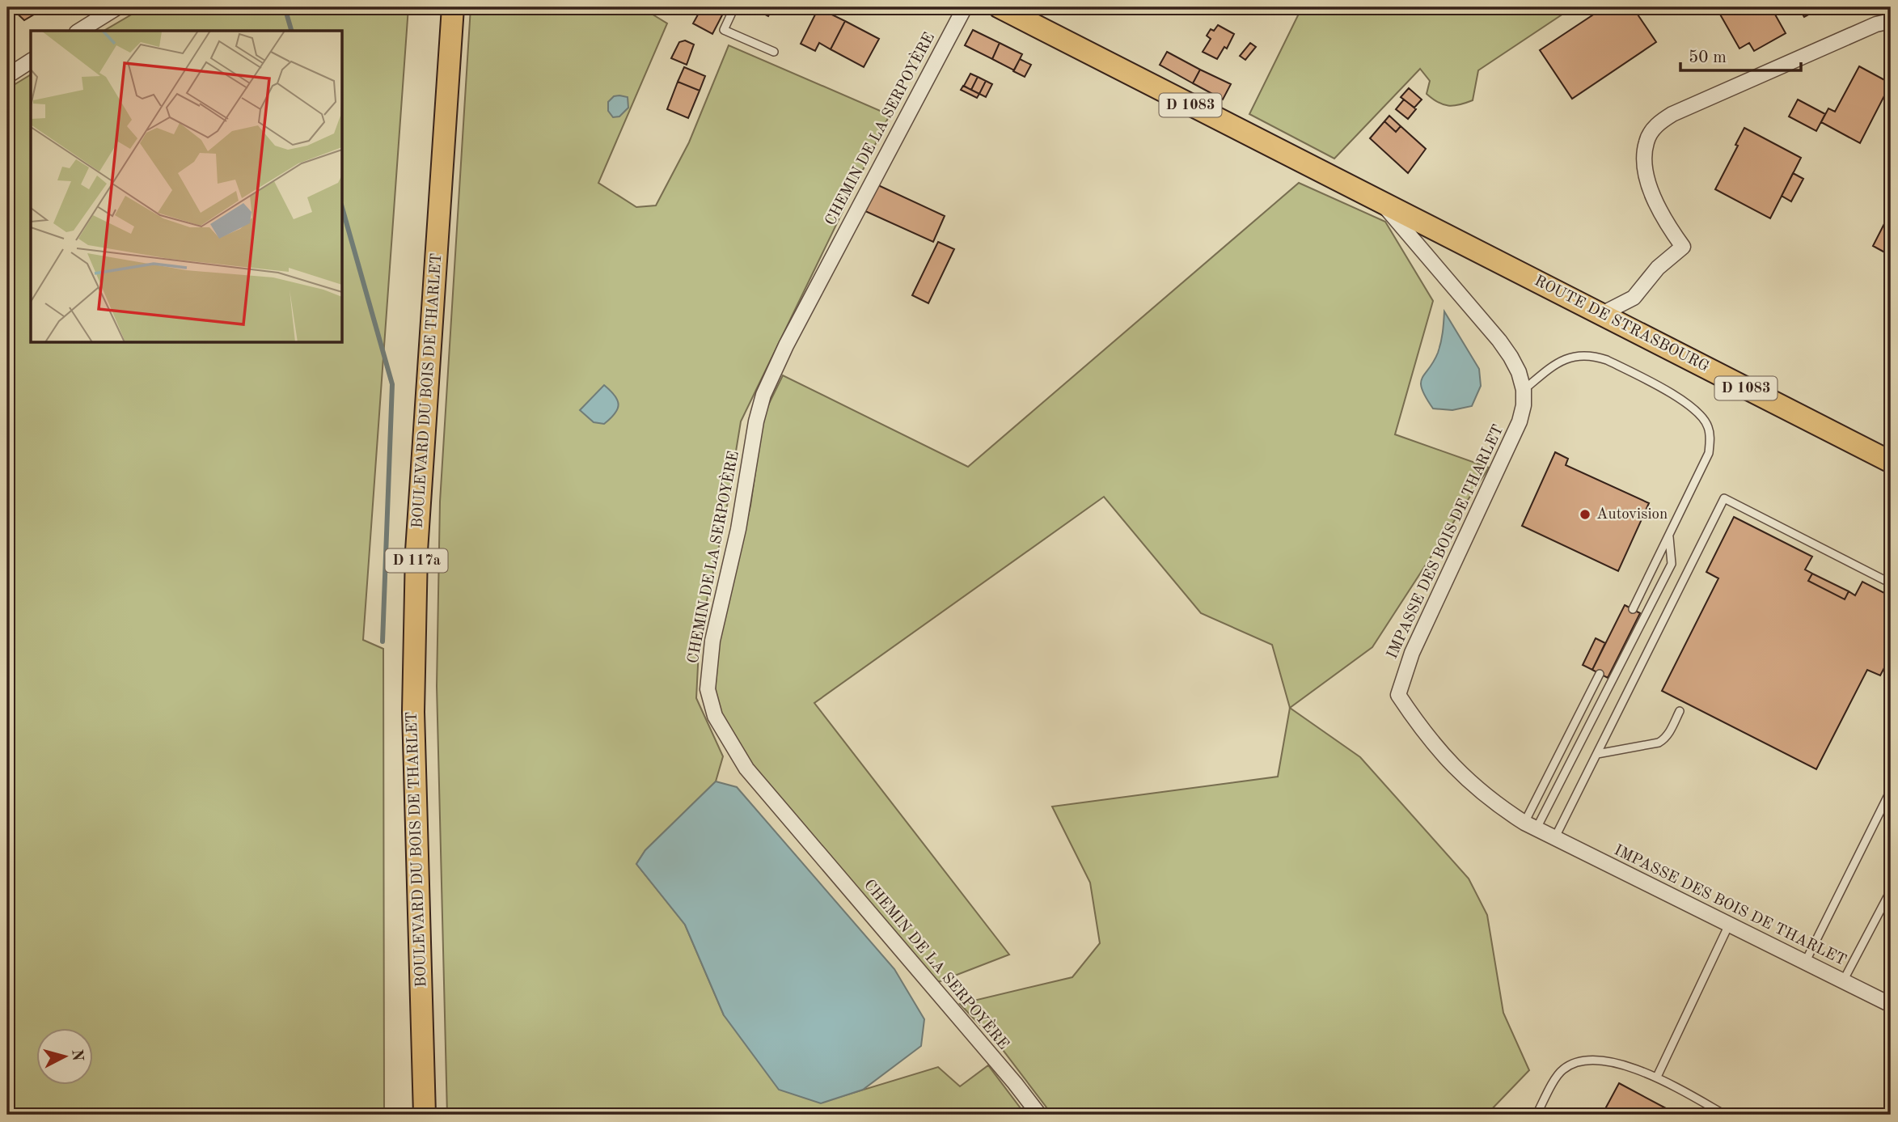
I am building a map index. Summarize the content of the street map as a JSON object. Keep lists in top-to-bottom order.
{
  "streets": {
    "main road": [
      "D 1083",
      "ROUTE DE STRASBOURG",
      "BOULEVARD DU BOIS DE THARLET",
      "D 117a"
    ],
    "street": ["CHEMIN DE LA SERPOYÈRE", "IMPASSE DES BOIS DE THARLET"]
  },
  "crossings": [
    ["D 1083", "ROUTE DE STRASBOURG"],
    ["D 1083", "IMPASSE DES BOIS DE THARLET"],
    ["ROUTE DE STRASBOURG", "IMPASSE DES BOIS DE THARLET"]
  ],
  "places": ["Autovision"],
  "scale_bar": "50 m",
  "north": "right"
}
